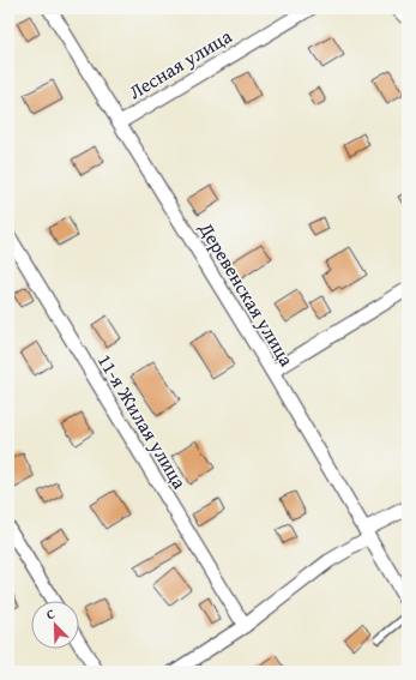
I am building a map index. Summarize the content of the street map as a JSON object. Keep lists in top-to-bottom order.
{
  "streets": {
    "street": ["Лесная улица", "Деревенская улица", "11-я Жилая улица"]
  },
  "crossings": [
    ["Лесная улица", "Деревенская улица"]
  ],
  "north": "top left"
}
